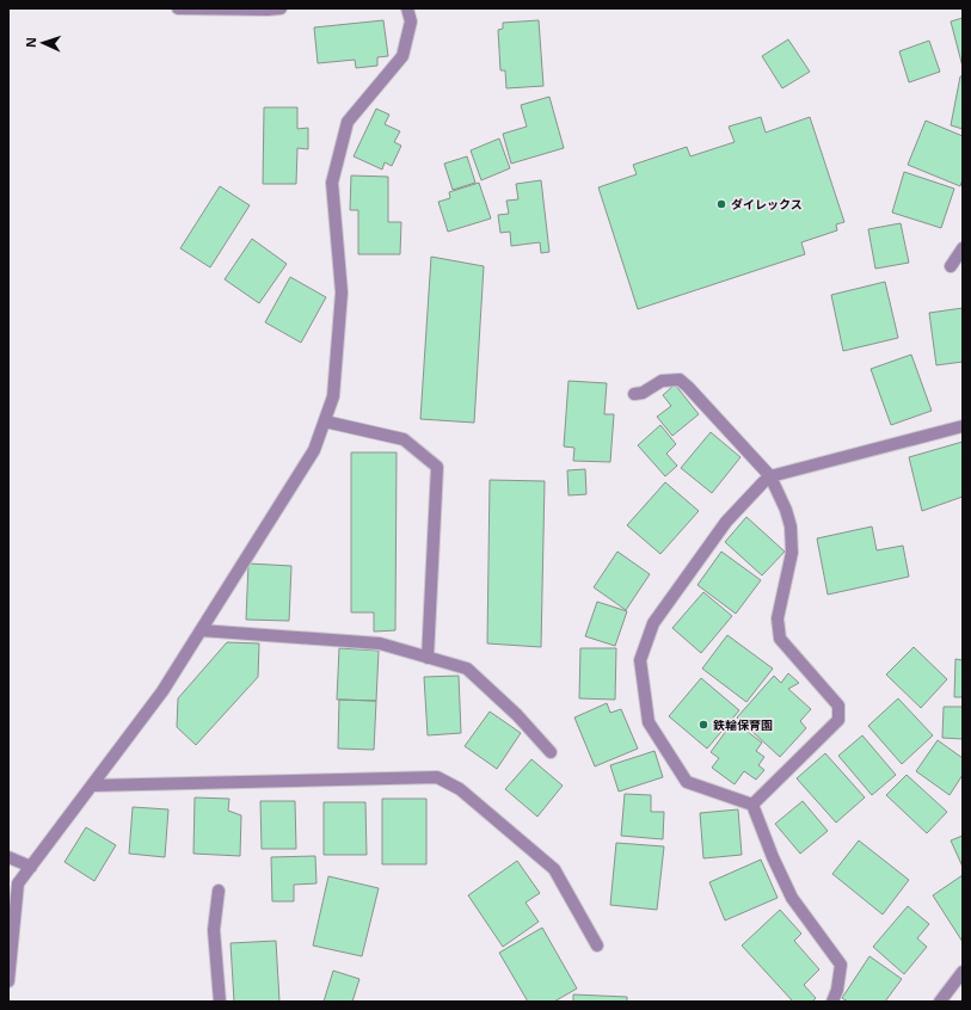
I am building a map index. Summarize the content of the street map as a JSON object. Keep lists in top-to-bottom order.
{
  "places": ["ダイレックス", "鉄輪保育園"],
  "north": "left"
}
